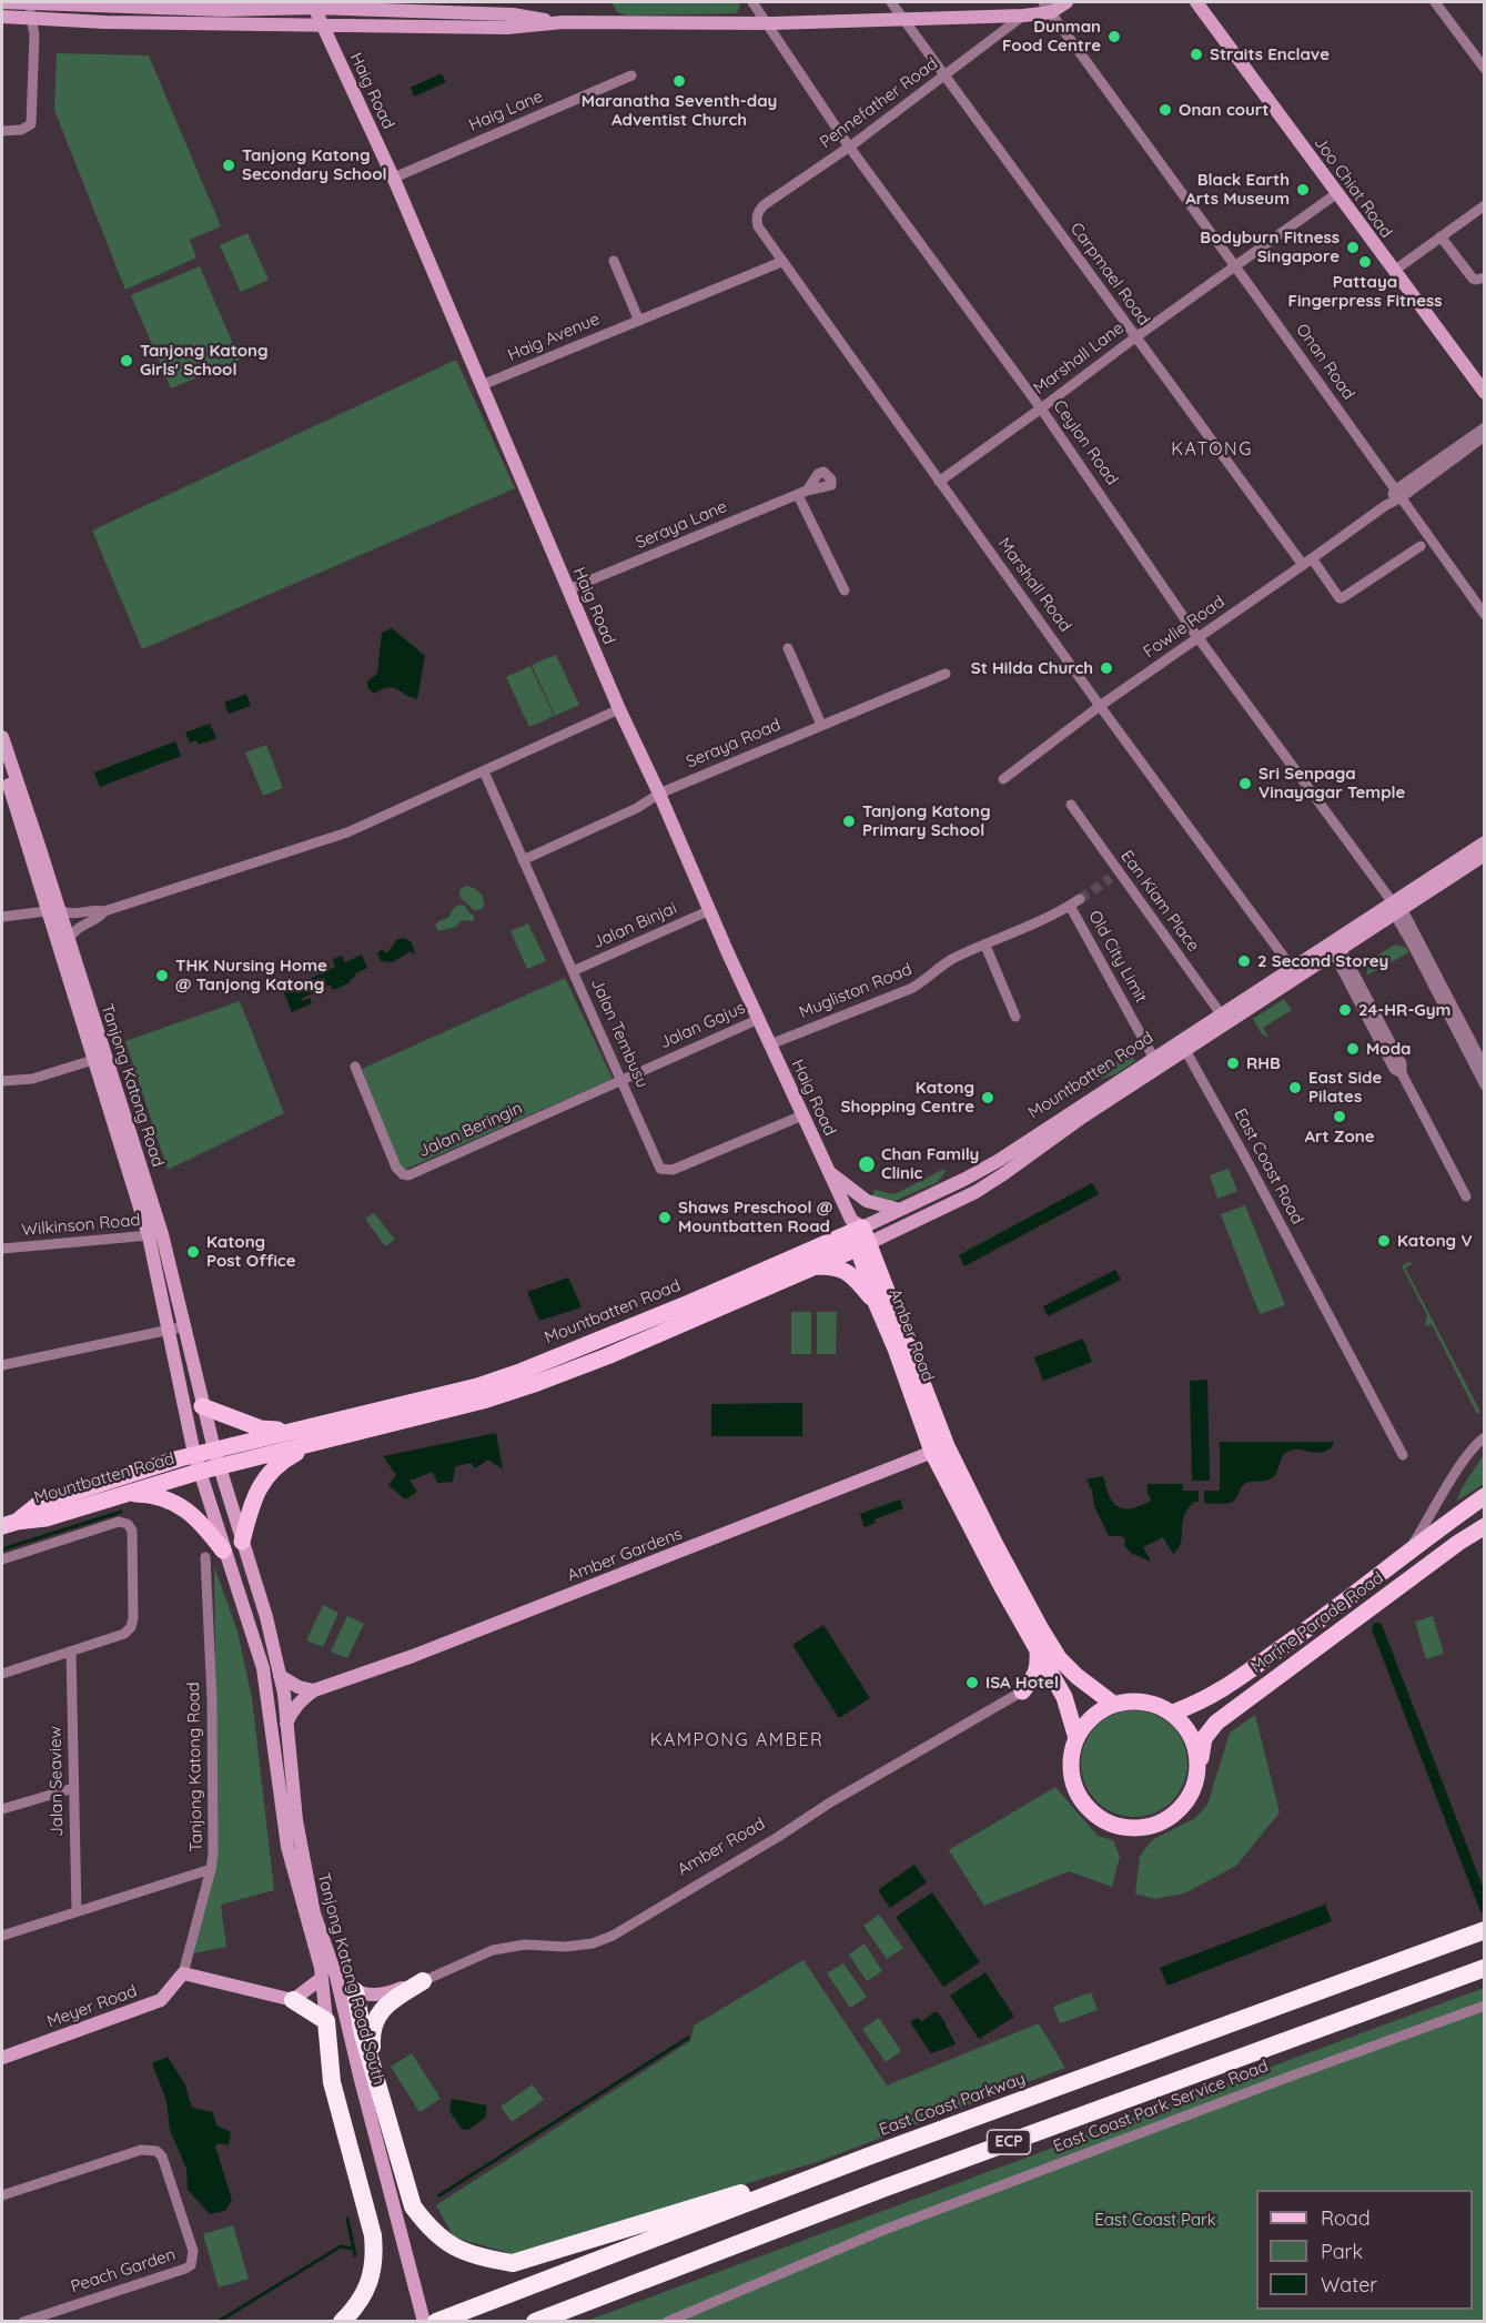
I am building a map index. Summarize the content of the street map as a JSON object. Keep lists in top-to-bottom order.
{
  "streets": {
    "highway": ["East Coast Parkway", "ECP"],
    "main road": [
      "Haig Road",
      "Joo Chiat Road",
      "Mountbatten Road",
      "Tanjong Katong Road",
      "Amber Road",
      "Amber Gardens",
      "Marine Parade Road",
      "Tanjong Katong Road South",
      "Meyer Road"
    ],
    "street": [
      "Pennefather Road",
      "Haig Lane",
      "Carpmael Road",
      "Haig Avenue",
      "Marshall Lane",
      "Onan Road",
      "Ceylon Road",
      "Seraya Lane",
      "Marshall Road",
      "Fowlie Road",
      "Seraya Road",
      "Ean Kiam Place",
      "Jalan Binjai",
      "Old City Limit",
      "Mugliston Road",
      "Jalan Gajus",
      "Jalan Tembusu",
      "Jalan Beringin",
      "East Coast Road",
      "Wilkinson Road",
      "Jalan Seaview",
      "East Coast Park Service Road",
      "Peach Garden"
    ]
  },
  "crossings": [
    ["Haig Road", "Haig Lane"],
    ["Haig Road", "Haig Avenue"],
    ["Haig Road", "Seraya Lane"],
    ["Haig Road", "Seraya Road"],
    ["Haig Road", "Jalan Binjai"],
    ["Haig Road", "Mugliston Road"],
    ["Haig Road", "Jalan Gajus"],
    ["Haig Road", "Jalan Tembusu"],
    ["Haig Road", "Mountbatten Road"],
    ["Haig Road", "Amber Road"],
    ["Pennefather Road", "Carpmael Road"],
    ["Pennefather Road", "Ceylon Road"],
    ["Pennefather Road", "Marshall Road"],
    ["Joo Chiat Road", "Marshall Lane"],
    ["Carpmael Road", "Marshall Lane"],
    ["Carpmael Road", "Fowlie Road"],
    ["Haig Avenue", "Marshall Road"],
    ["Marshall Lane", "Onan Road"],
    ["Marshall Lane", "Ceylon Road"],
    ["Marshall Lane", "Marshall Road"],
    ["Onan Road", "Fowlie Road"],
    ["Ceylon Road", "Fowlie Road"],
    ["Marshall Road", "Fowlie Road"],
    ["Jalan Binjai", "Jalan Tembusu"],
    ["Old City Limit", "Mugliston Road"],
    ["Old City Limit", "Mountbatten Road"],
    ["Jalan Gajus", "Jalan Tembusu"],
    ["Jalan Gajus", "Jalan Beringin"],
    ["Jalan Tembusu", "Jalan Beringin"],
    ["Mountbatten Road", "Tanjong Katong Road"],
    ["Mountbatten Road", "East Coast Road"],
    ["Mountbatten Road", "Amber Road"],
    ["Mountbatten Road", "Tanjong Katong Road South"],
    ["Tanjong Katong Road", "Wilkinson Road"],
    ["Tanjong Katong Road", "Tanjong Katong Road South"],
    ["Tanjong Katong Road", "Meyer Road"],
    ["Amber Road", "Amber Gardens"],
    ["Amber Road", "Marine Parade Road"],
    ["East Coast Parkway", "ECP"]
  ],
  "districts": ["KATONG", "KAMPONG AMBER"],
  "parks": ["East Coast Park"],
  "places": [
    "Dunman Food Centre",
    "Straits Enclave",
    "Maranatha Seventh-day Adventist Church",
    "Onan court",
    "Tanjong Katong Secondary School",
    "Black Earth Arts Museum",
    "Bodyburn Fitness Singapore",
    "Pattaya Fingerpress Fitness",
    "Tanjong Katong Girls' School",
    "St Hilda Church",
    "Sri Senpaga Vinayagar Temple",
    "Tanjong Katong Primary School",
    "2 Second Storey",
    "THK Nursing Home @ Tanjong Katong",
    "24-HR-Gym",
    "Moda",
    "RHB",
    "East Side Pilates",
    "Katong Shopping Centre",
    "Art Zone",
    "Chan Family Clinic",
    "Shaws Preschool @ Mountbatten Road",
    "Katong V",
    "Katong Post Office",
    "ISA Hotel"
  ],
  "legend": ["Road", "Park", "Water"]
}
